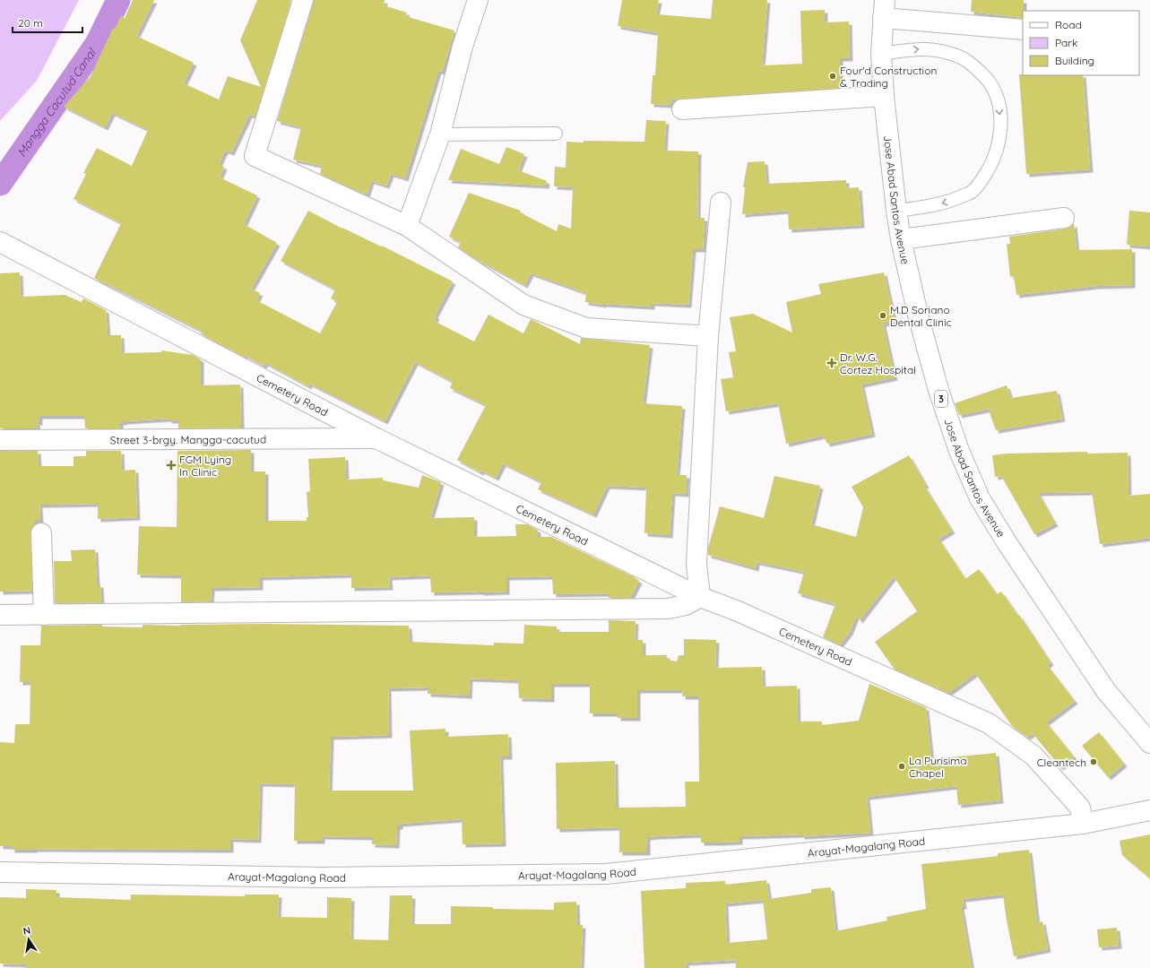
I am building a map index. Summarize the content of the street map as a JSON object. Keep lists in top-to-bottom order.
{
  "streets": {
    "main road": [
      "Jose Abad Santos Avenue",
      "Cemetery Road",
      "3",
      "Street 3-brgy. Mangga-cacutud",
      "Arayat-Magalang Road"
    ]
  },
  "crossings": [
    ["Cemetery Road", "Street 3-brgy. Mangga-cacutud"],
    ["Cemetery Road", "Arayat-Magalang Road"]
  ],
  "water": ["Mangga Cacutud Canal"],
  "places": {
    "other": [
      "Four'd Construction & Trading",
      "M.D Soriano Dental Clinic",
      "Cleantech",
      "La Purisima Chapel"
    ],
    "health": ["Dr. W.G. Cortez Hospital", "FGM Lying In Clinic"]
  },
  "legend": ["Road", "Park", "Building"],
  "scale_bar": "20 m",
  "north": "top"
}
